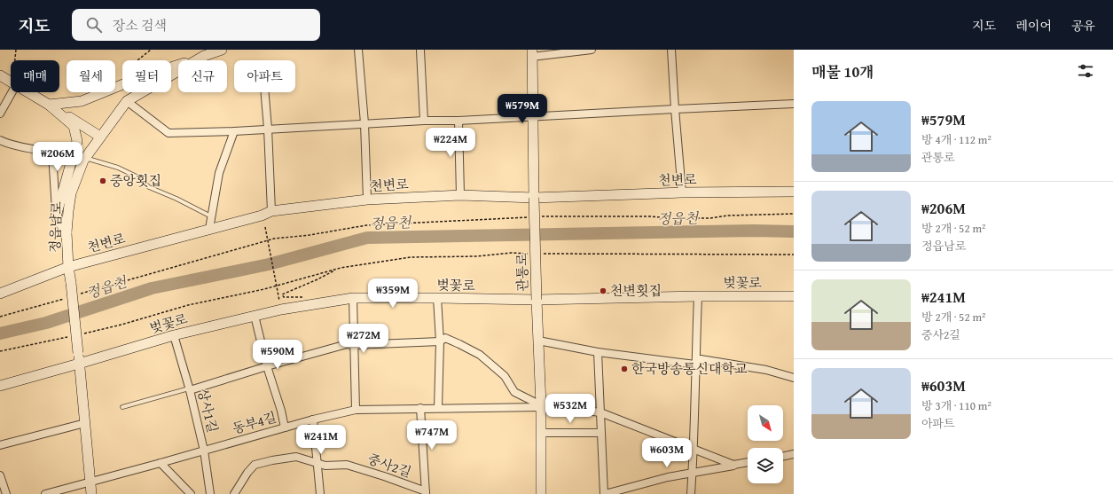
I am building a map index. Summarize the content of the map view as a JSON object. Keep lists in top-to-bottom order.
{
  "streets": {
    "street": [
      "천변로",
      "정읍남로",
      "관통로",
      "벚꽃로",
      "상사1길",
      "동부4길",
      "중사2길"
    ]
  },
  "crossings": [
    ["천변로", "정읍남로"],
    ["천변로", "관통로"],
    ["정읍남로", "벚꽃로"],
    ["정읍남로", "동부4길"],
    ["관통로", "벚꽃로"],
    ["관통로", "동부4길"],
    ["벚꽃로", "상사1길"],
    ["상사1길", "동부4길"]
  ],
  "water": ["정읍천"],
  "places": ["중앙횟집", "천변횟집", "한국방송통신대학교"],
  "north": "bottom right",
  "page": {
    "header": "지도",
    "search": "장소 검색",
    "nav": ["지도", "레이어", "공유"],
    "heading": "매물 10개",
    "chip": [
      "매매",
      "월세",
      "필터",
      "신규",
      "아파트"
    ],
    "list": [
      {
        "name": "₩579M",
        "note": "방 4개 · 112 m² · 관통로"
      },
      {
        "name": "₩206M",
        "note": "방 2개 · 52 m² · 정읍남로"
      },
      {
        "name": "₩241M",
        "note": "방 2개 · 52 m² · 중사2길"
      },
      {
        "name": "₩603M",
        "note": "방 3개 · 110 m² · 아파트"
      }
    ],
    "price": [
      "₩579M",
      "₩224M",
      "₩206M",
      "₩359M",
      "₩272M",
      "₩590M",
      "₩532M",
      "₩747M",
      "₩241M",
      "₩603M"
    ]
  }
}
